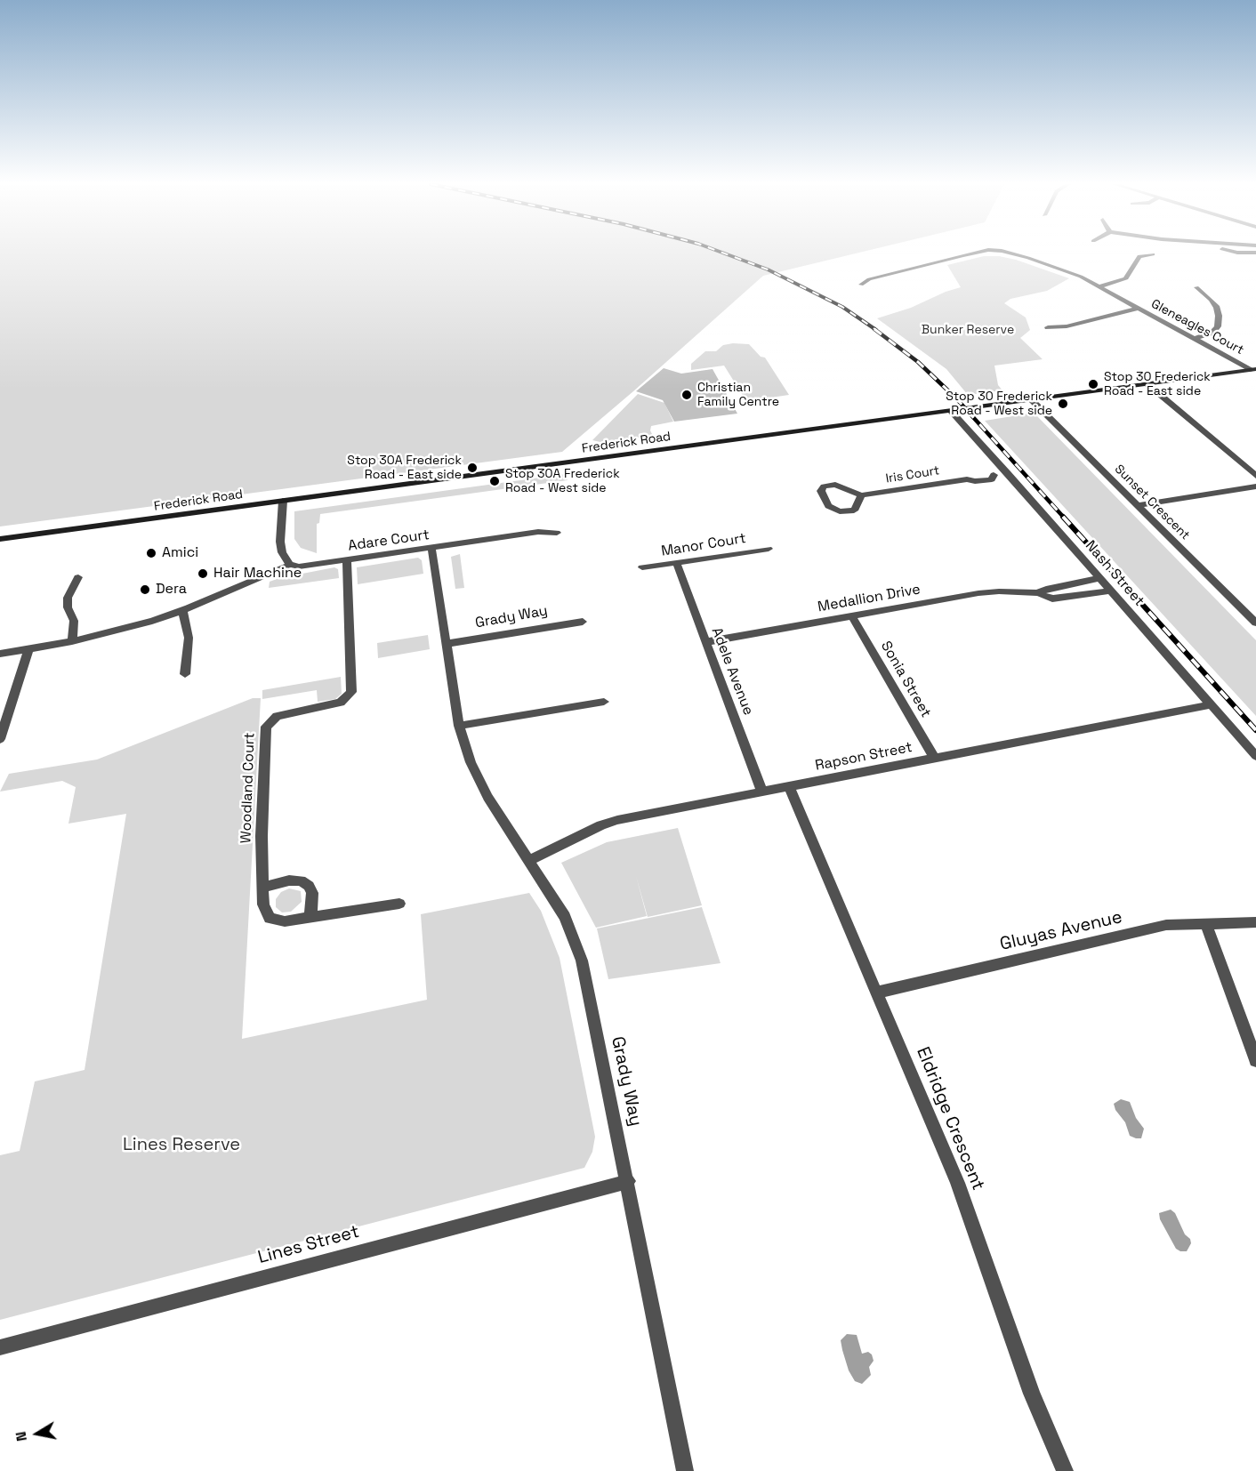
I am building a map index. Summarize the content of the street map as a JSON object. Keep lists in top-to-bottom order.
{
  "streets": {
    "main road": ["Frederick Road"],
    "street": [
      "Gleneagles Court",
      "Iris Court",
      "Sunset Crescent",
      "Adare Court",
      "Manor Court",
      "Nash Street",
      "Medallion Drive",
      "Grady Way",
      "Adele Avenue",
      "Sonia Street",
      "Rapson Street",
      "Woodland Court",
      "Gluyas Avenue",
      "Eldridge Crescent",
      "Lines Street"
    ]
  },
  "crossings": [
    ["Gleneagles Court", "Frederick Road"],
    ["Frederick Road", "Sunset Crescent"],
    ["Frederick Road", "Nash Street"],
    ["Iris Court", "Nash Street"],
    ["Adare Court", "Grady Way"],
    ["Adare Court", "Woodland Court"],
    ["Manor Court", "Adele Avenue"],
    ["Nash Street", "Medallion Drive"],
    ["Nash Street", "Rapson Street"],
    ["Medallion Drive", "Adele Avenue"],
    ["Medallion Drive", "Sonia Street"],
    ["Grady Way", "Rapson Street"],
    ["Grady Way", "Lines Street"],
    ["Adele Avenue", "Rapson Street"],
    ["Sonia Street", "Rapson Street"],
    ["Rapson Street", "Eldridge Crescent"],
    ["Gluyas Avenue", "Eldridge Crescent"]
  ],
  "parks": ["Bunker Reserve", "Lines Reserve"],
  "places": [
    "Stop 30 Frederick Road - East side",
    "Christian Family Centre",
    "Stop 30 Frederick Road - West side",
    "Stop 30A Frederick Road - East side",
    "Stop 30A Frederick Road - West side",
    "Amici",
    "Hair Machine",
    "Dera"
  ],
  "north": "left"
}
